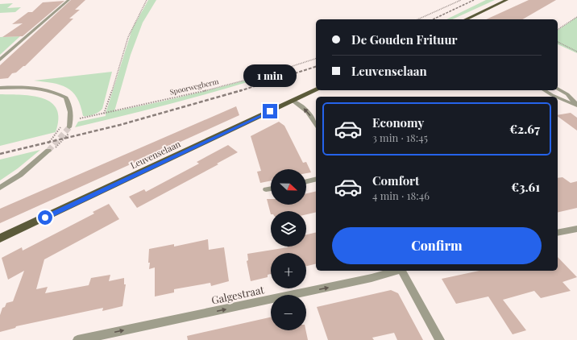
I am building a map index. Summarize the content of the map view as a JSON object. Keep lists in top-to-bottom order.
{
  "streets": {
    "main road": ["Leuvenselaan"],
    "street": ["Galgestraat"],
    "path": ["Spoorwegberm"]
  },
  "one_way": ["Galgestraat"],
  "north": "right",
  "page": {
    "banner": ["De Gouden Frituur", "Leuvenselaan"],
    "bubble": "1 min",
    "list": [
      {
        "name": "Economy",
        "note": "3 min · 18:45",
        "value": "€2.67"
      },
      {
        "name": "Comfort",
        "note": "4 min · 18:46",
        "value": "€3.61"
      }
    ],
    "map_buttons": ["+", "−"],
    "buttons": "Confirm"
  }
}
